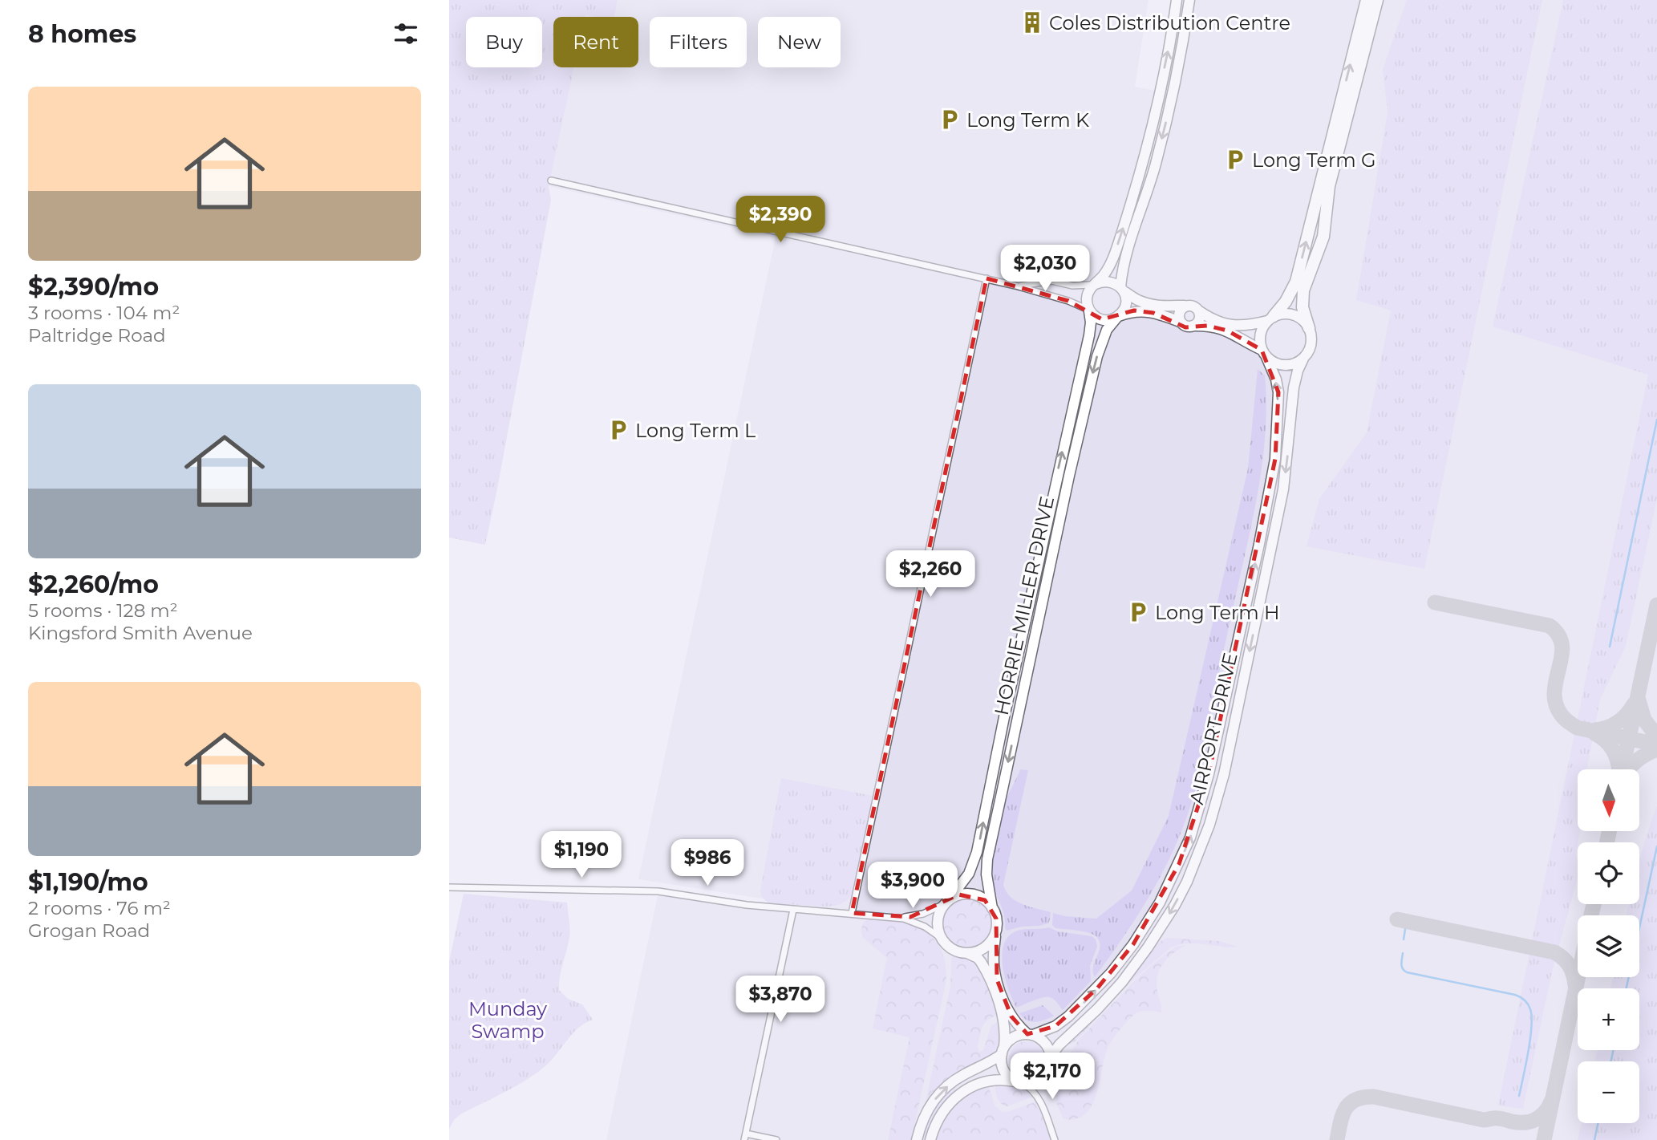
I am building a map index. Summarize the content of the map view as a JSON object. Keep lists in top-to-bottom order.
{
  "streets": {
    "main road": ["HORRIE MILLER DRIVE", "AIRPORT DRIVE"]
  },
  "parks": ["Munday Swamp"],
  "places": {
    "building": ["Coles Distribution Centre"],
    "parking": [
      "Long Term K",
      "Long Term G",
      "Long Term L",
      "Long Term H"
    ]
  },
  "north": "bottom",
  "page": {
    "heading": "8 homes",
    "chip": [
      "Buy",
      "Rent",
      "Filters",
      "New"
    ],
    "list": [
      {
        "name": "$2,390/mo",
        "note": "3 rooms · 104 m² · Paltridge Road"
      },
      {
        "name": "$2,260/mo",
        "note": "5 rooms · 128 m² · Kingsford Smith Avenue"
      },
      {
        "name": "$1,190/mo",
        "note": "2 rooms · 76 m² · Grogan Road"
      }
    ],
    "price": [
      "$2,390",
      "$2,030",
      "$2,260",
      "$1,190",
      "$986",
      "$3,900",
      "$3,870",
      "$2,170"
    ],
    "map_buttons": ["+", "−"]
  }
}
